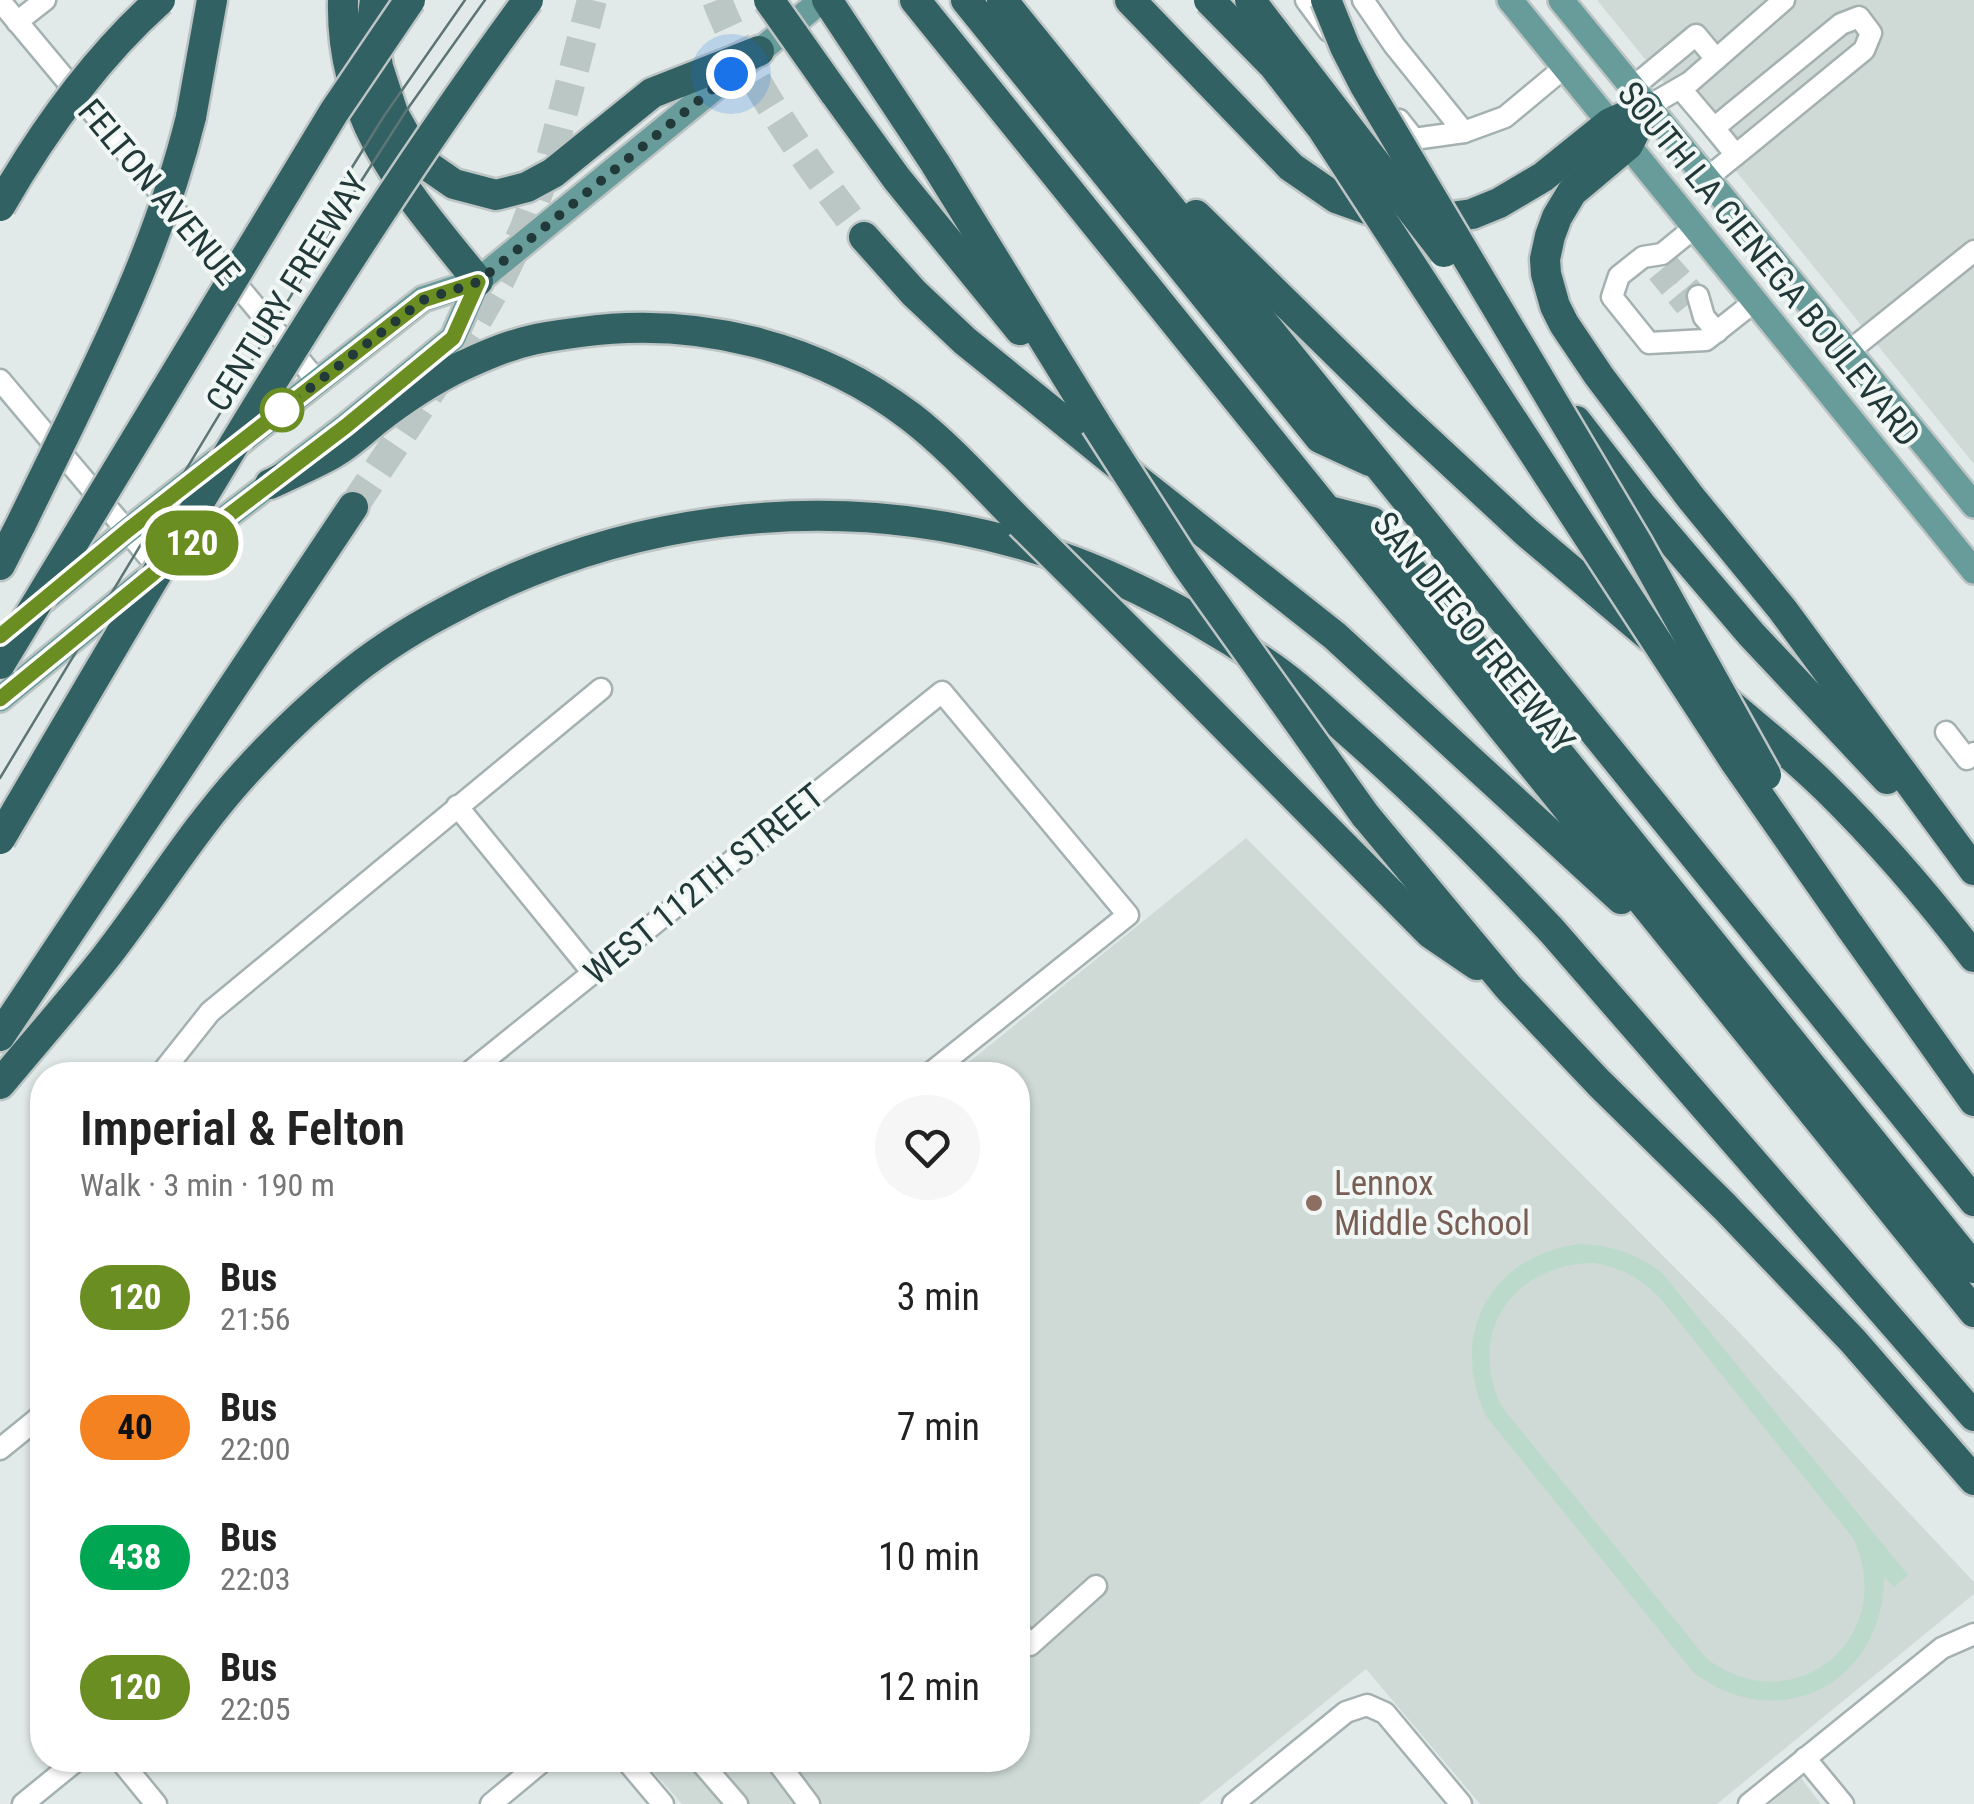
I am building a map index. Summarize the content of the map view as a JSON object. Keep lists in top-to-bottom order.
{
  "streets": {
    "highway": ["CENTURY FREEWAY", "SAN DIEGO FREEWAY"],
    "main road": ["SOUTH LA CIENEGA BOULEVARD"],
    "street": ["FELTON AVENUE", "WEST 112TH STREET"]
  },
  "places": ["Lennox Middle School"],
  "lines": ["bus line 120"],
  "page": {
    "on_map": "120",
    "heading": ["Imperial & Felton", "Walk · 3 min · 190 m"],
    "list": [
      {
        "mark": "120",
        "name": "Bus",
        "note": "21:56",
        "value": "3 min"
      },
      {
        "mark": "40",
        "name": "Bus",
        "note": "22:00",
        "value": "7 min"
      },
      {
        "mark": "438",
        "name": "Bus",
        "note": "22:03",
        "value": "10 min"
      },
      {
        "mark": "120",
        "name": "Bus",
        "note": "22:05",
        "value": "12 min"
      }
    ]
  }
}
